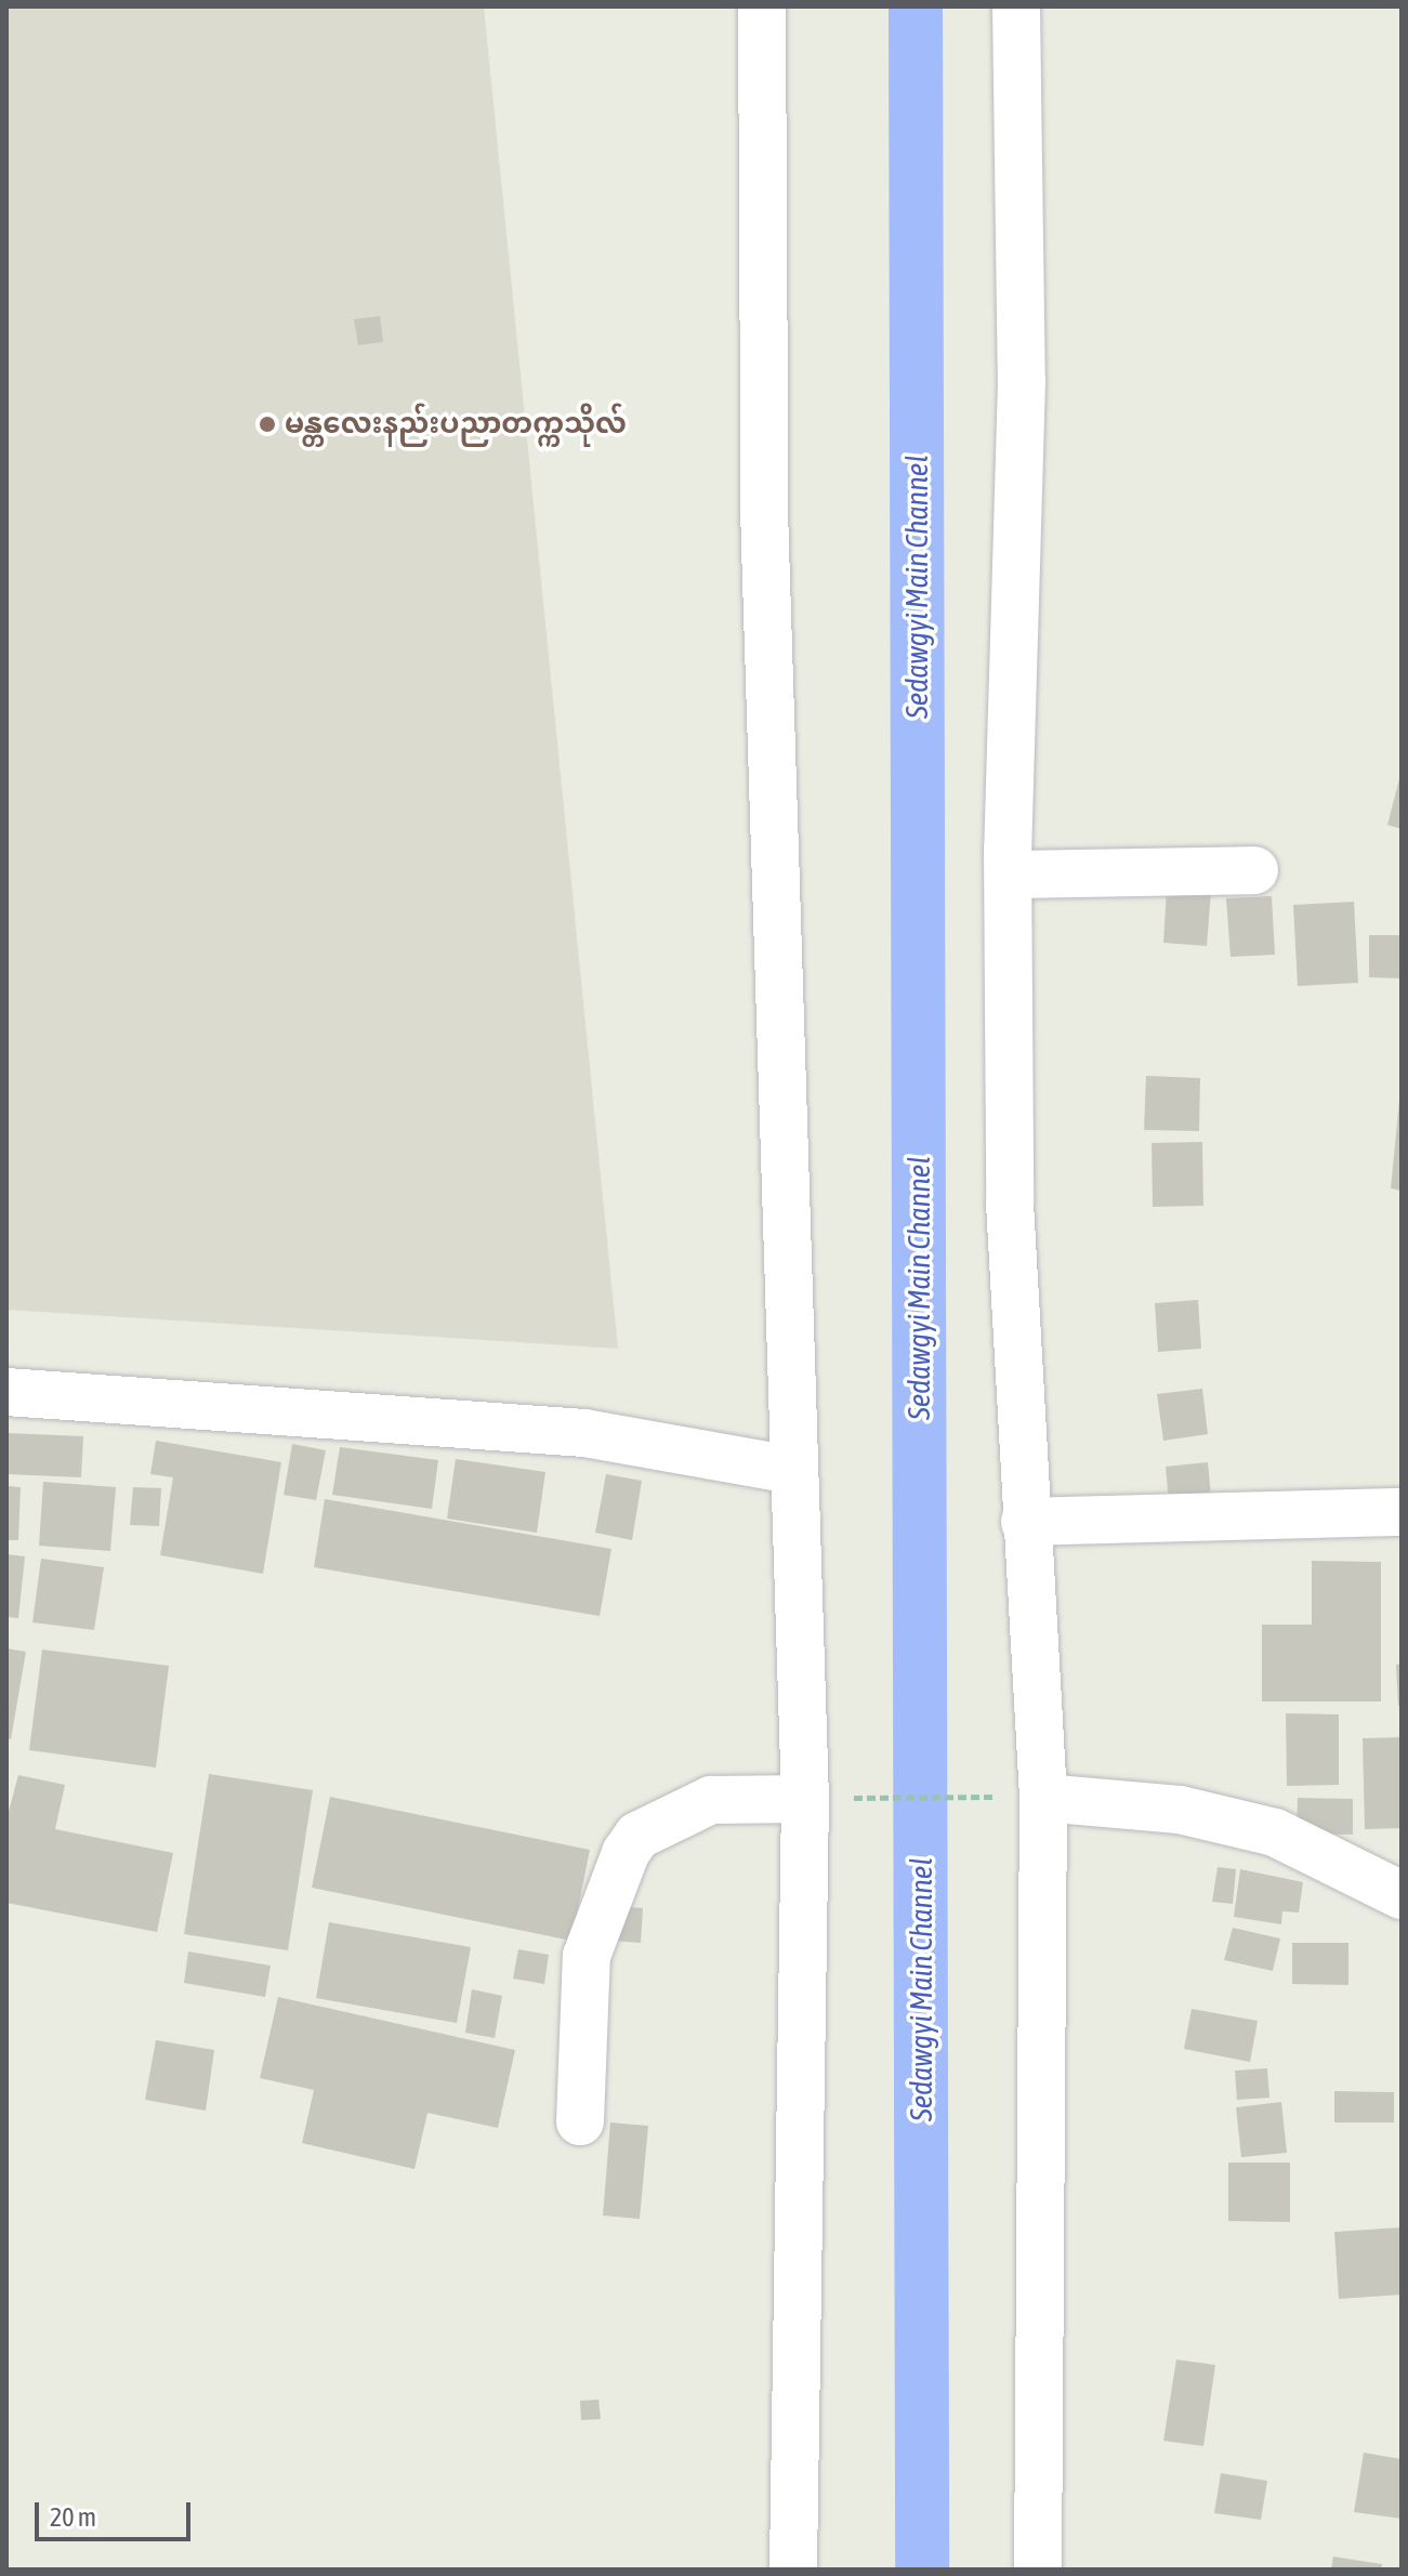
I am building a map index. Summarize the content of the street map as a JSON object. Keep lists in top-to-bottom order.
{
  "water": ["Sedawgyi Main Channel"],
  "places": ["မန္တလေးနည်းပညာတက္ကသိုလ်"],
  "scale_bar": "20 m"
}
